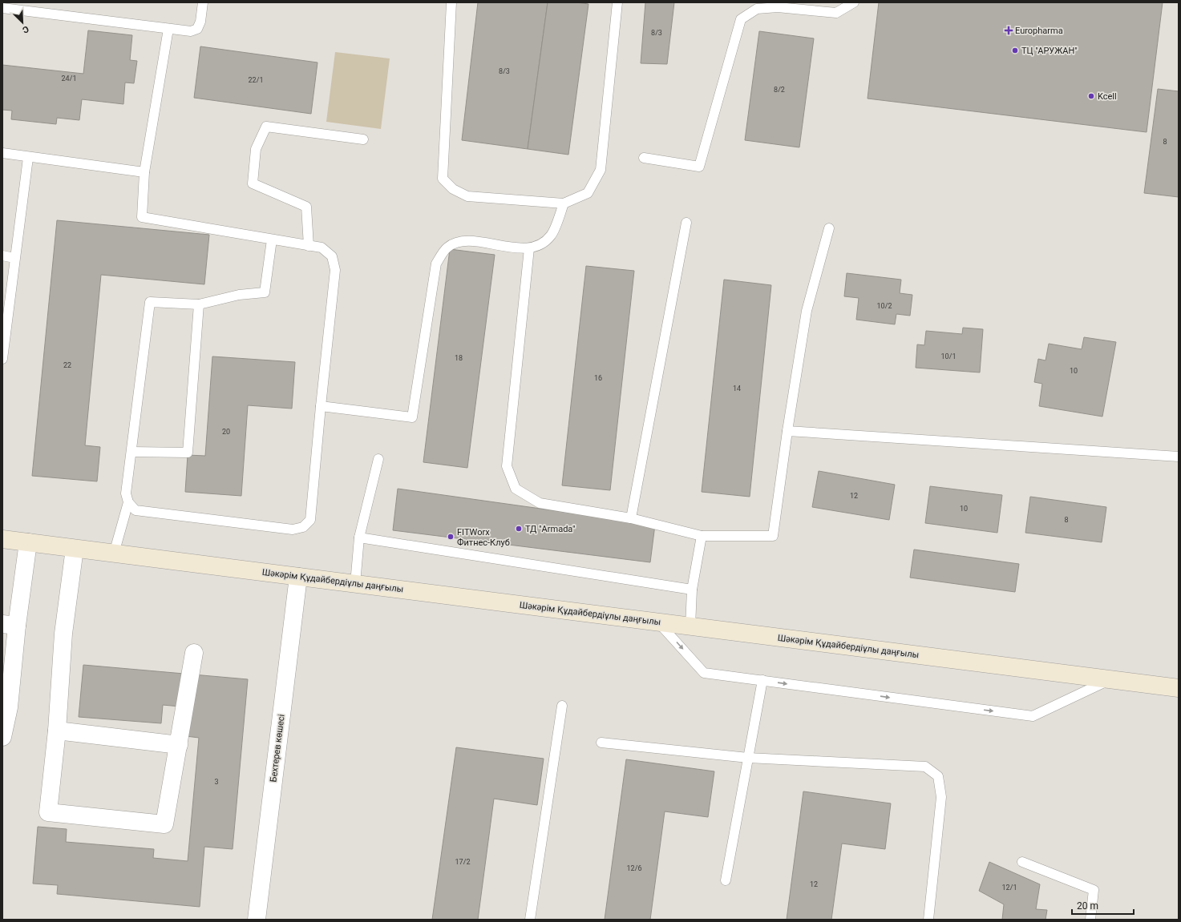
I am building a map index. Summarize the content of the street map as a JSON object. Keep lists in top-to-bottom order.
{
  "streets": {
    "main road": ["Шәкәрім Құдайбердіұлы даңғылы"],
    "street": ["Бехтерев көшесі"]
  },
  "crossings": [
    ["Шәкәрім Құдайбердіұлы даңғылы", "Бехтерев көшесі"]
  ],
  "places": {
    "health": ["Europharma"],
    "other": [
      "ТЦ \"АРУЖАН\"",
      "Kcell",
      "ТД \"Armada\"",
      "FITWorx Фитнес-Клуб"
    ]
  },
  "house_numbers": [
    "8/3",
    "8/3",
    "24/1",
    "22/1",
    "8/2",
    "8",
    "10/2",
    "10/1",
    "18",
    "22",
    "10",
    "16",
    "14",
    "20",
    "12",
    "10",
    "8",
    "3",
    "17/2",
    "12/6",
    "12",
    "12/1"
  ],
  "scale_bar": "20 m",
  "north": "bottom right"
}
